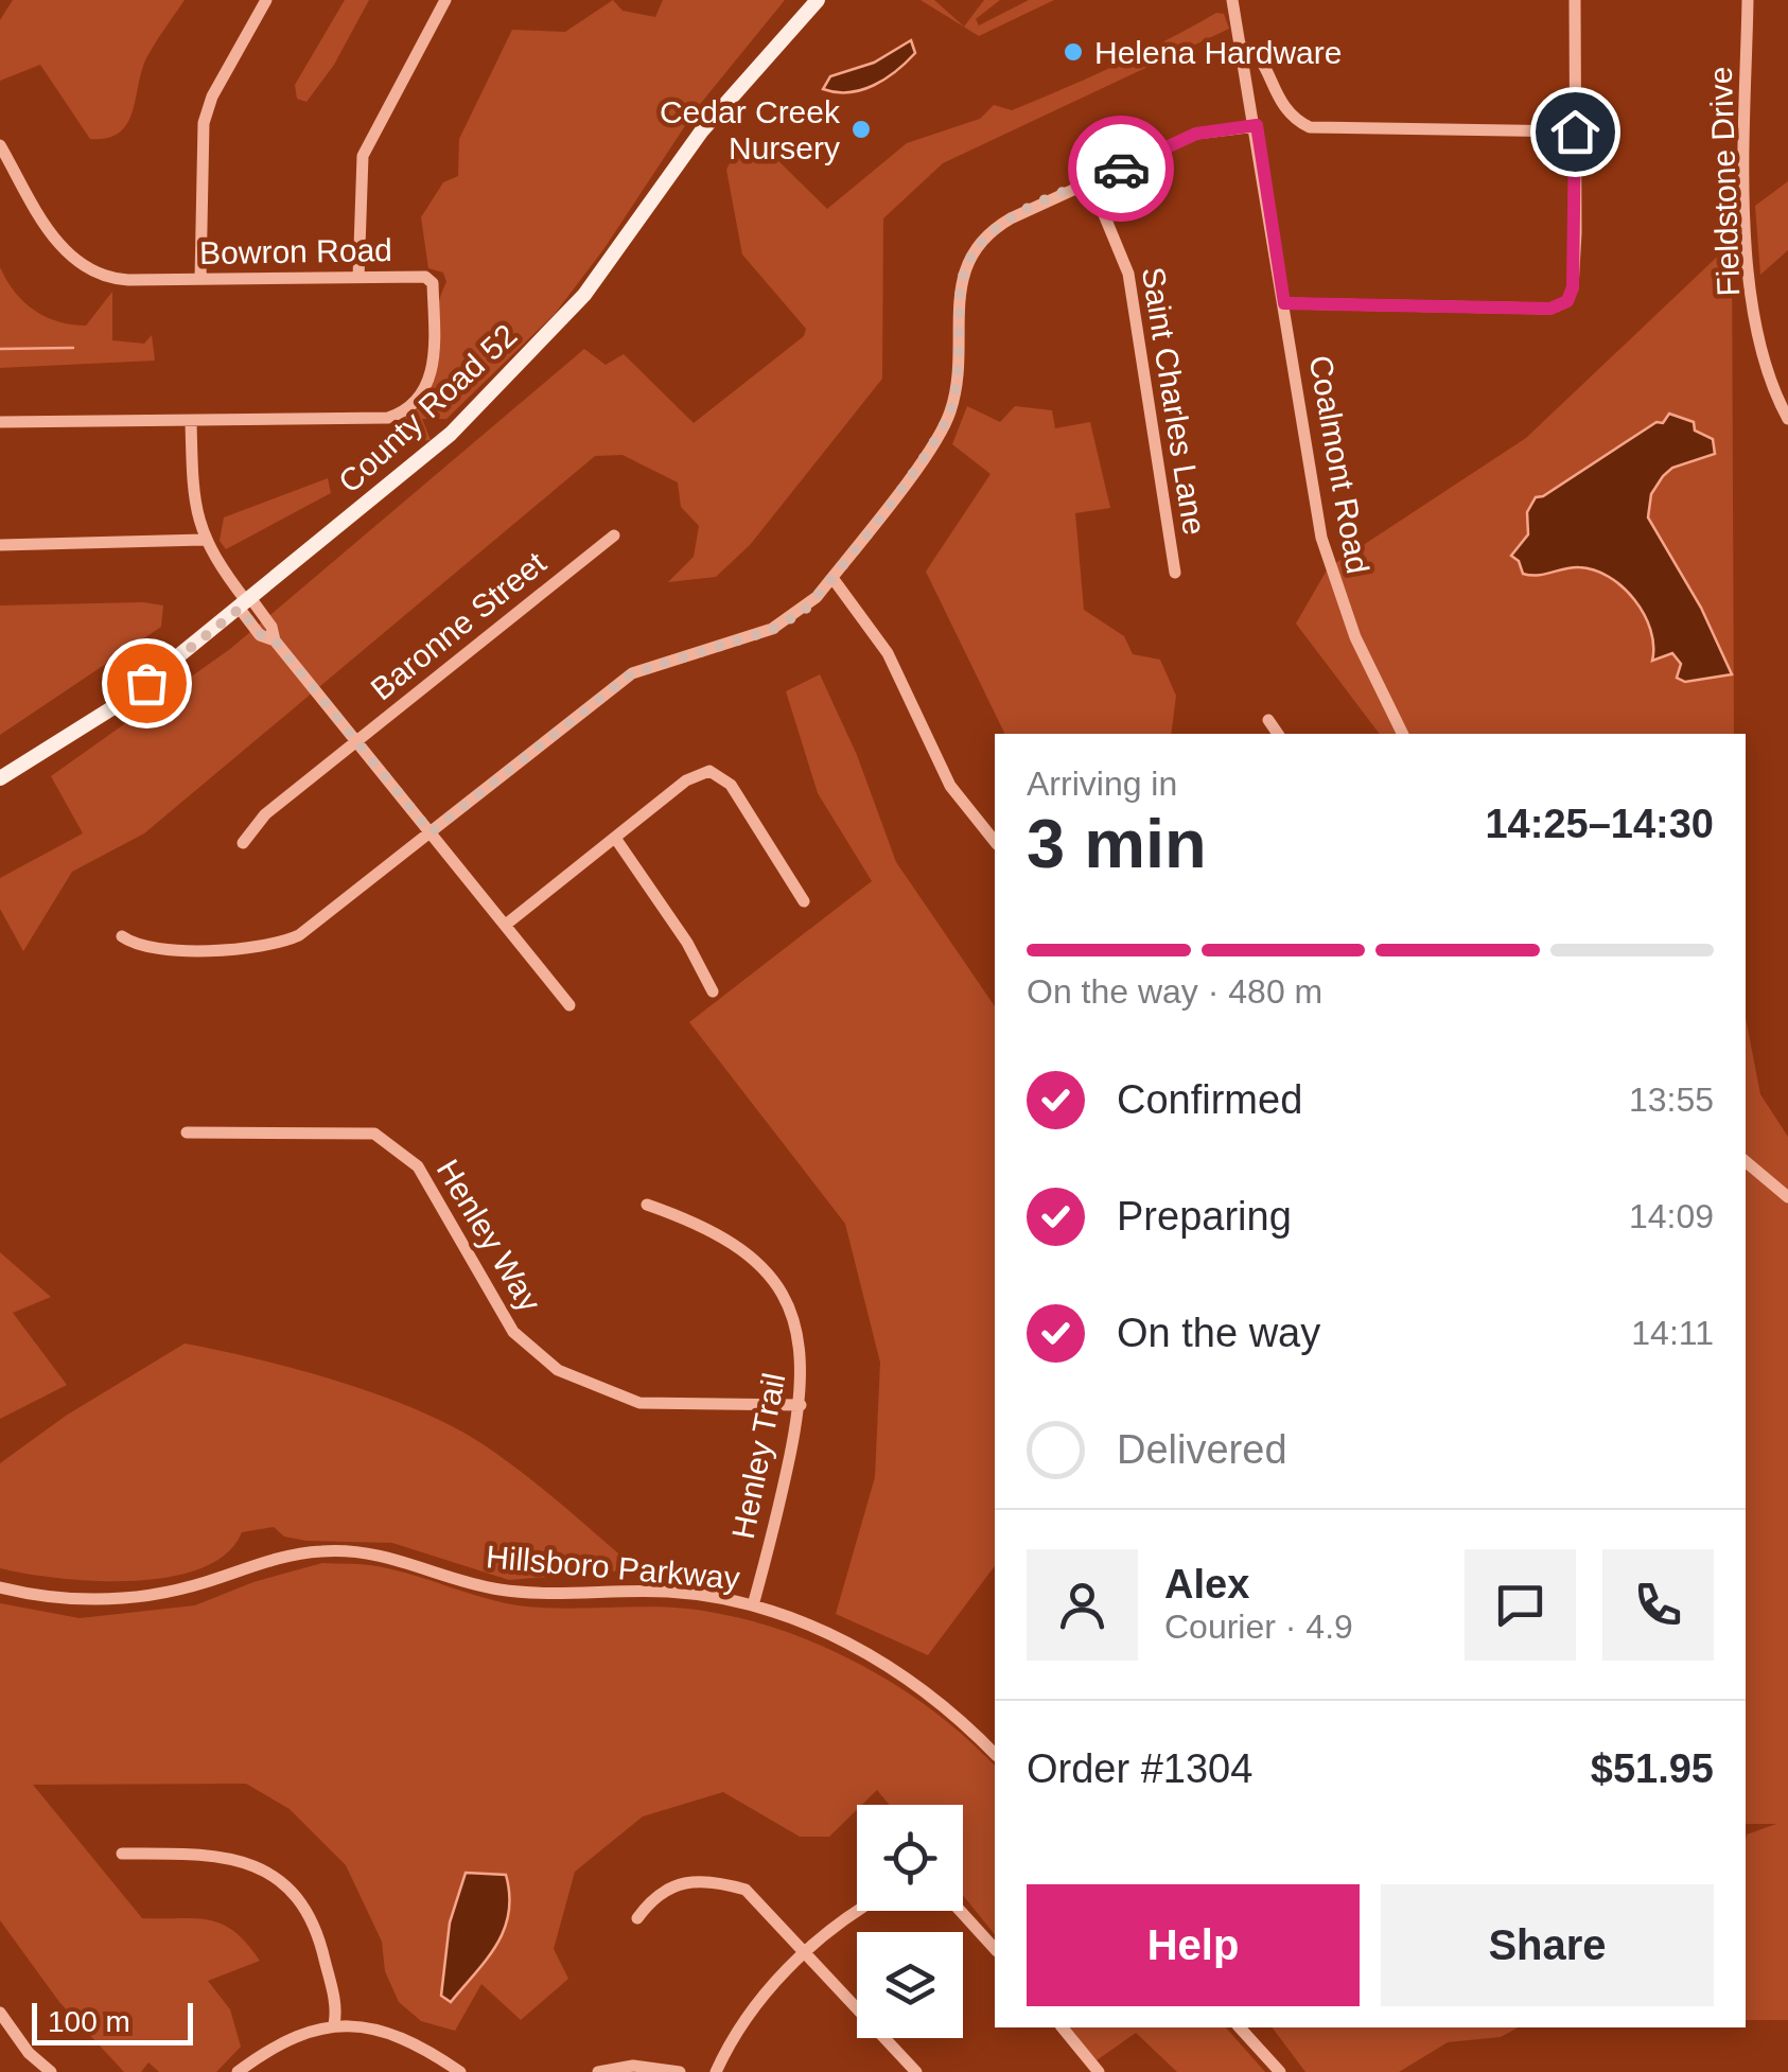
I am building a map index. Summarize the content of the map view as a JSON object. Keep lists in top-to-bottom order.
{
  "streets": {
    "main road": ["County Road 52"],
    "street": [
      "Fieldstone Drive",
      "Bowron Road",
      "Saint Charles Lane",
      "Coalmont Road",
      "Baronne Street",
      "Henley Way",
      "Henley Trail",
      "Hillsboro Parkway"
    ]
  },
  "crossings": [
    ["Henley Way", "Henley Trail"],
    ["Henley Trail", "Hillsboro Parkway"]
  ],
  "places": ["Helena Hardware", "Cedar Creek Nursery"],
  "scale_bar": "100 m",
  "page": {
    "heading": ["3 min", "Arriving in", "14:25–14:30"],
    "panel": [
      "Alex",
      "Courier · 4.9",
      "Order #1304",
      "$51.95"
    ],
    "bar": "On the way · 480 m",
    "list": [
      ["Confirmed", "13:55"],
      ["Preparing", "14:09"],
      ["On the way", "14:11"],
      "Delivered"
    ],
    "buttons": ["Help", "Share"],
    "scale": "100 m"
  }
}
